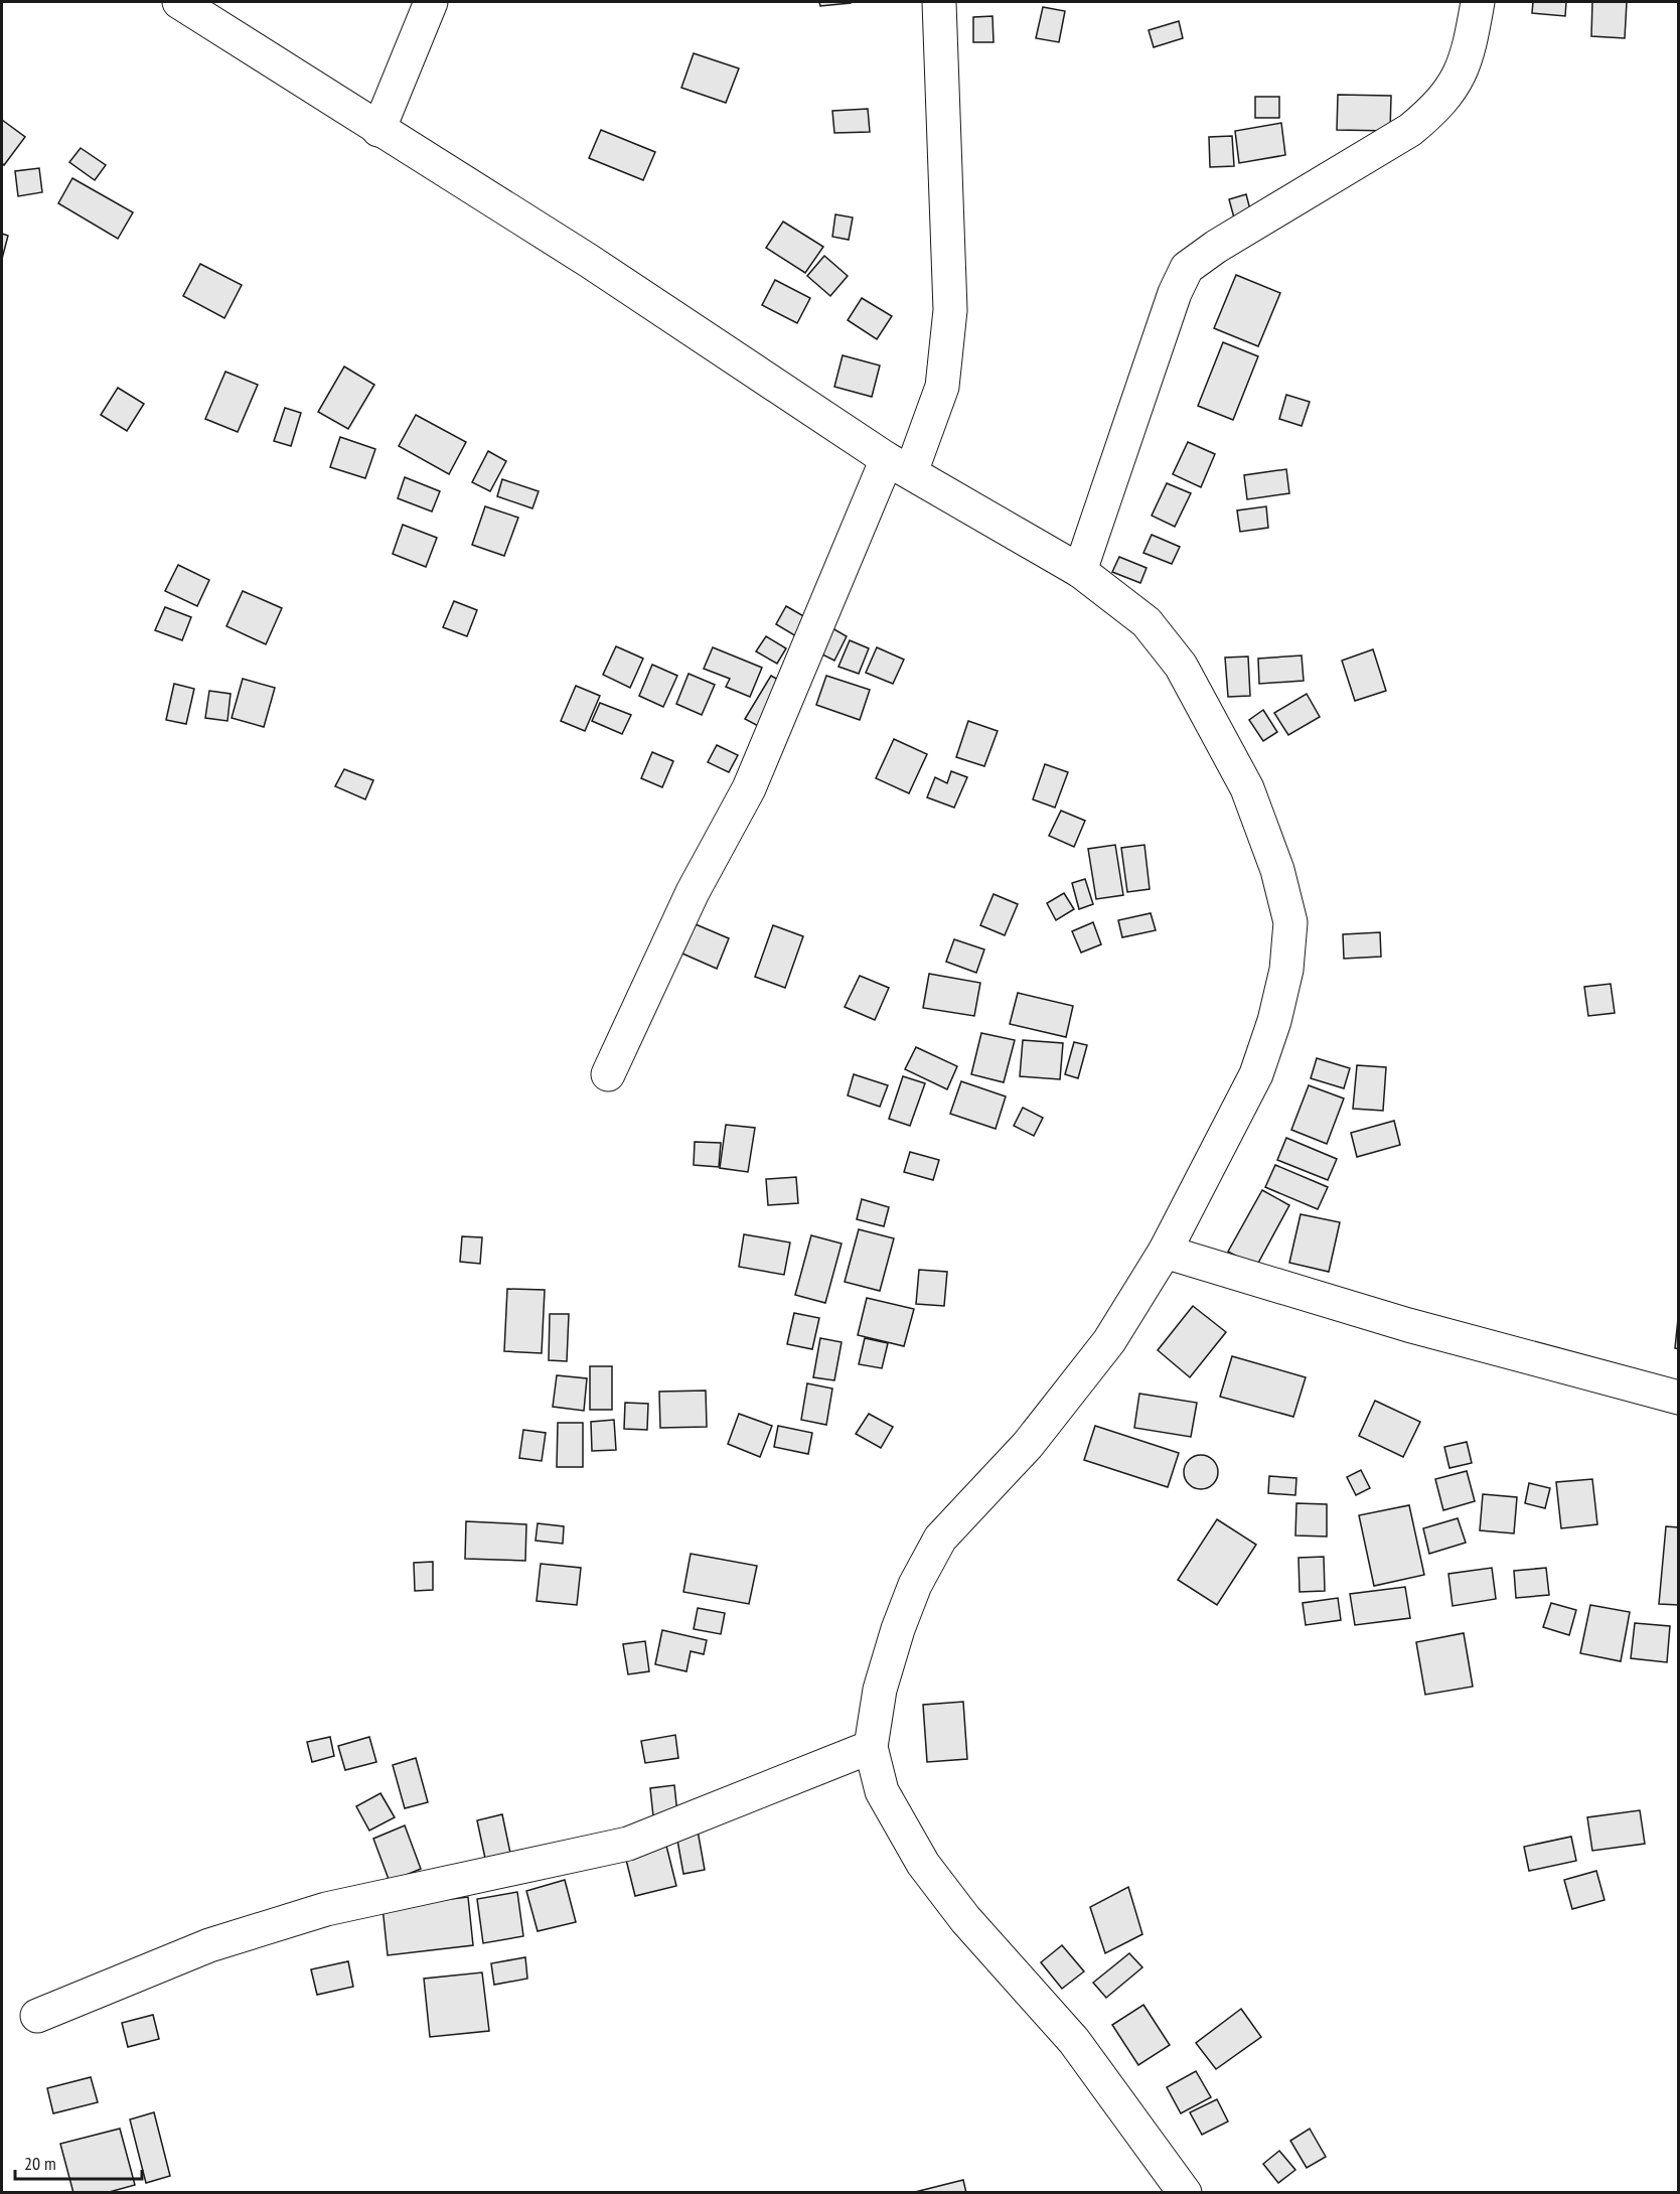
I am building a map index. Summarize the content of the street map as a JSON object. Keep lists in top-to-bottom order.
{
  "scale_bar": "20 m"
}
